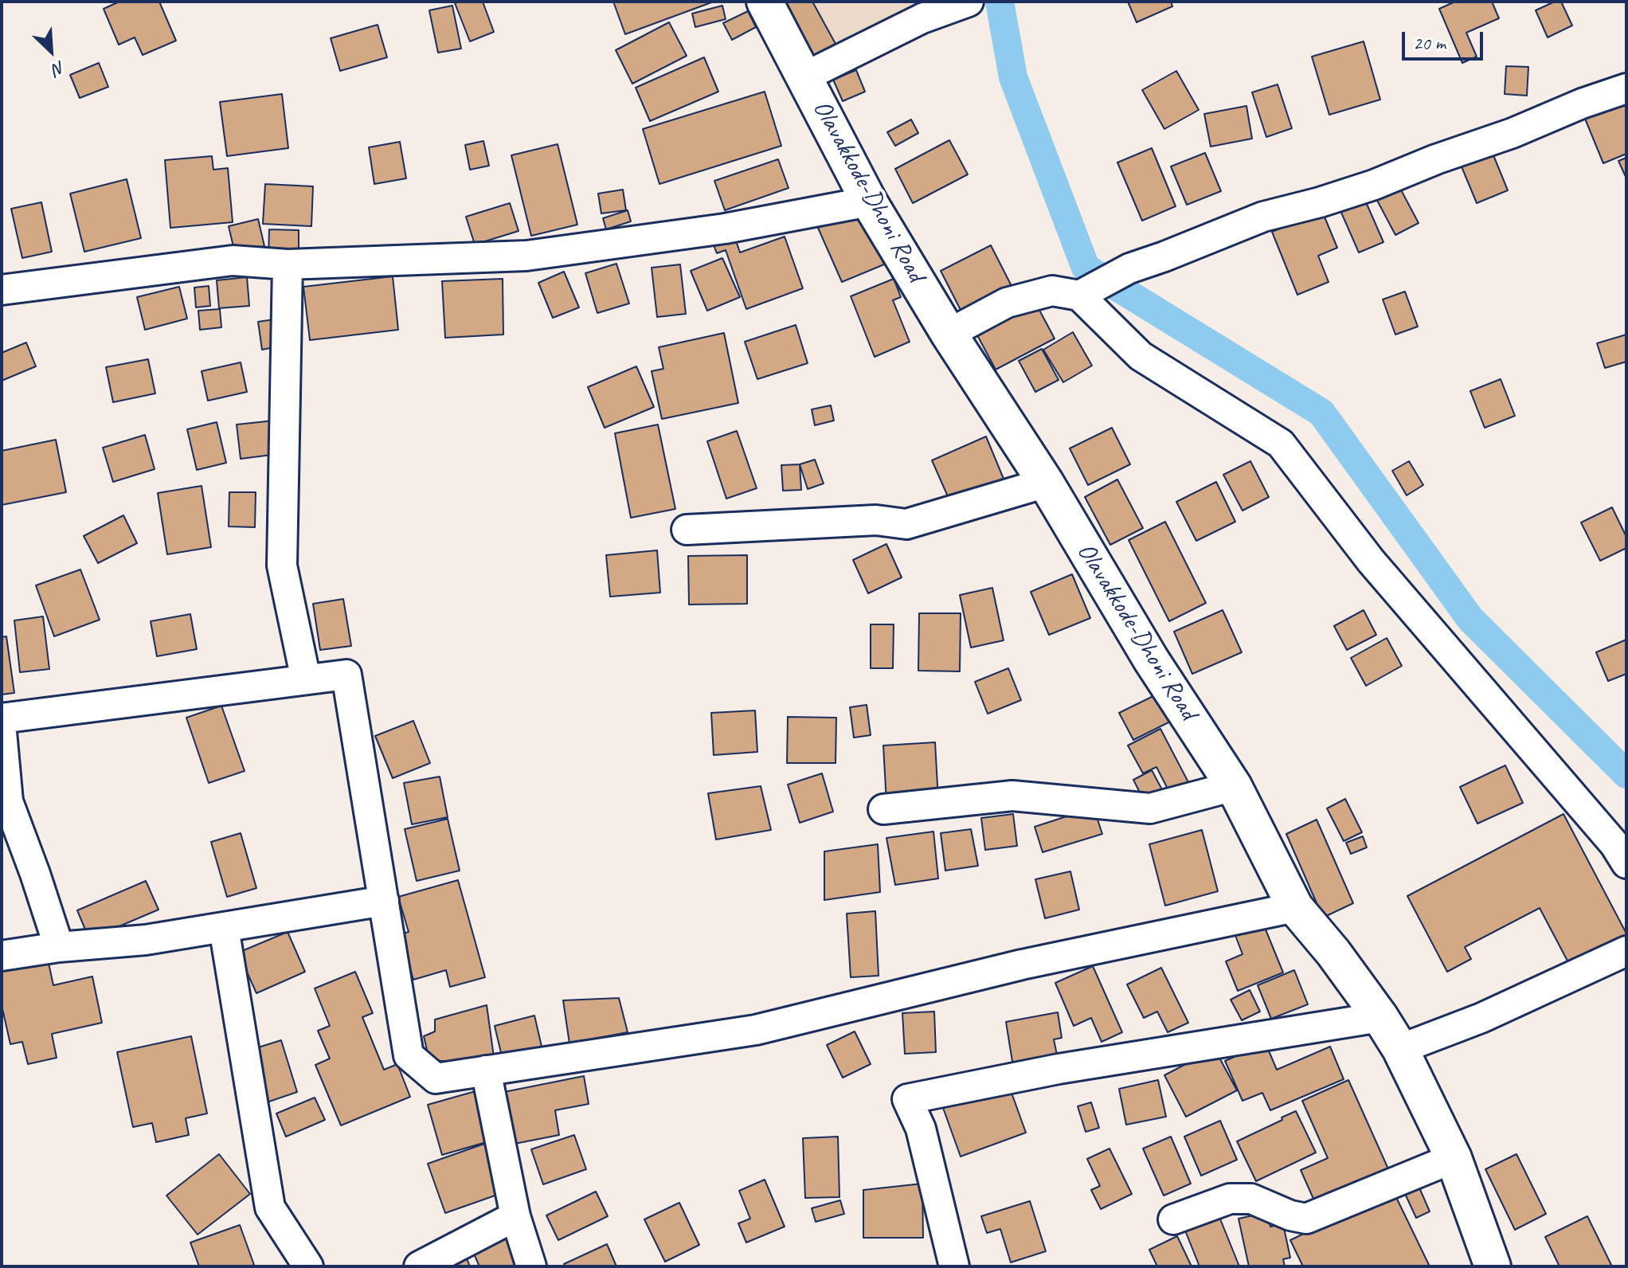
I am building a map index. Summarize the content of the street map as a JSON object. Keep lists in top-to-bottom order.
{
  "streets": {
    "main road": ["Olavakkode-Dhoni Road"]
  },
  "scale_bar": "20 m",
  "north": "bottom right"
}
